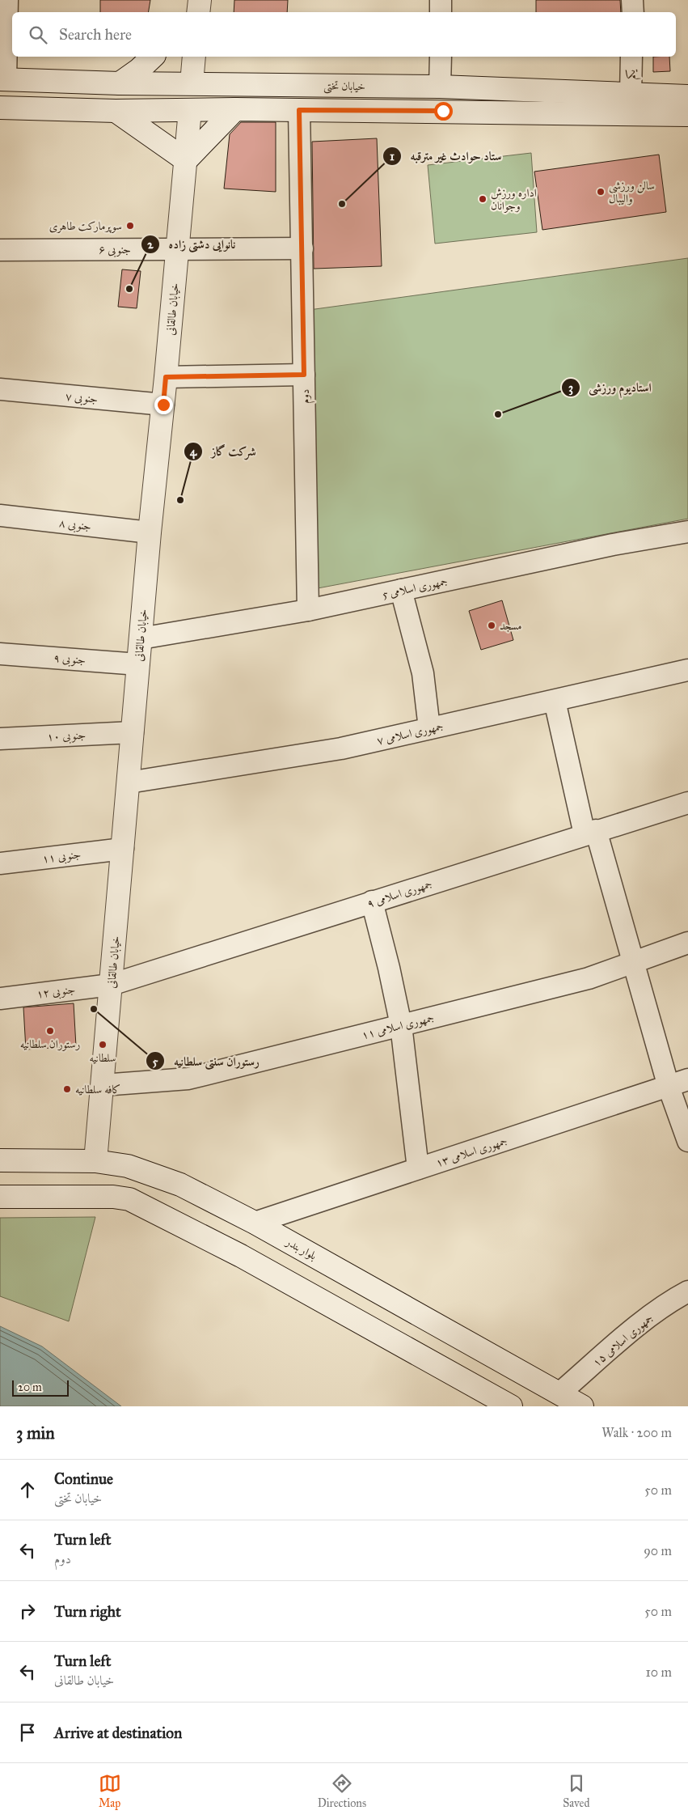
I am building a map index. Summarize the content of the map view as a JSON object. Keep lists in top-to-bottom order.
{
  "streets": {
    "main road": ["خیابان تختی", "خیابان طالقانی", "بلوار بندر"],
    "street": [
      "یکم",
      "۶ جنوبی",
      "دوم",
      "۷ جنوبی",
      "۸ جنوبی",
      "جمهوری اسلامی 5",
      "۹ جنوبی",
      "جمهوری اسلامی ۷",
      "۱۰ جنوبی",
      "۱۱ جنوبی",
      "جمهوری اسلامی ۹",
      "۱۲ جنوبی",
      "جمهوری اسلامی ۱۱",
      "جمهوری اسلامی ۱۳",
      "جمهوری اسلامی ۱۵"
    ]
  },
  "crossings": [
    ["یکم", "خیابان تختی"],
    ["خیابان تختی", "خیابان طالقانی"],
    ["۶ جنوبی", "خیابان طالقانی"],
    ["۶ جنوبی", "دوم"],
    ["خیابان طالقانی", "۷ جنوبی"],
    ["خیابان طالقانی", "۸ جنوبی"],
    ["خیابان طالقانی", "جمهوری اسلامی 5"],
    ["خیابان طالقانی", "۹ جنوبی"],
    ["خیابان طالقانی", "جمهوری اسلامی ۷"],
    ["خیابان طالقانی", "۱۰ جنوبی"],
    ["خیابان طالقانی", "۱۱ جنوبی"],
    ["خیابان طالقانی", "جمهوری اسلامی ۹"],
    ["خیابان طالقانی", "۱۲ جنوبی"],
    ["خیابان طالقانی", "جمهوری اسلامی ۱۱"],
    ["خیابان طالقانی", "بلوار بندر"],
    ["دوم", "جمهوری اسلامی 5"],
    ["جمهوری اسلامی ۹", "۱۲ جنوبی"],
    ["جمهوری اسلامی ۱۳", "بلوار بندر"],
    ["بلوار بندر", "جمهوری اسلامی ۱۵"]
  ],
  "places": [
    "سالن ورزشی والیبال",
    "اداره ورزش وجوانان",
    "ستاد حوادث غیر مترقبه",
    "سوپرمارکت طاهری",
    "نانوایی دشتی زاده",
    "استادیوم ورزشی",
    "شرکت گاز",
    "مسجد",
    "رستوران سنتی سلطانیه",
    "رستوران سلطانیه",
    "سلطانيه",
    "کافه سلطانیه"
  ],
  "scale_bar": "20 m",
  "page": {
    "search": "Search here",
    "scale": "20 m",
    "heading": ["3 min", "Walk · 200 m"],
    "list": [
      ["Continue", "خیابان تختی", "50 m"],
      ["Turn left", "دوم", "90 m"],
      ["Turn right", "50 m"],
      ["Turn left", "خیابان طالقانی", "10 m"],
      "Arrive at destination"
    ],
    "nav": ["Map", "Directions", "Saved"]
  }
}
